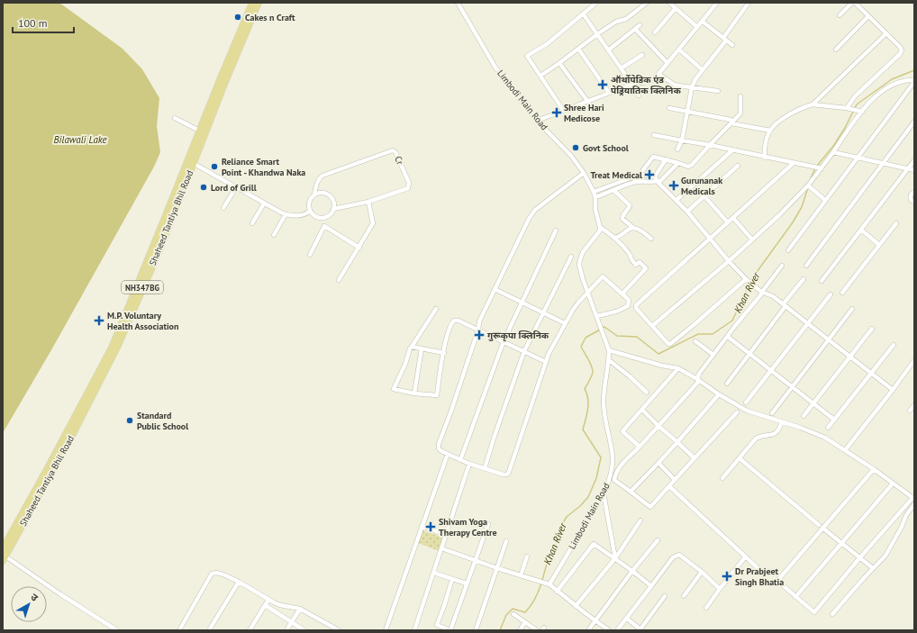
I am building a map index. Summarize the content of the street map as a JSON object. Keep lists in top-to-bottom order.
{
  "streets": {
    "main road": ["Shaheed Tantiya Bhil Road", "NH347BG"],
    "street": ["Limbodi Main Road", "Cr"]
  },
  "water": ["Bilawali Lake", "Khan River"],
  "places": {
    "other": [
      "Cakes n Craft",
      "Govt School",
      "Reliance Smart Point - Khandwa Naka",
      "Lord of Grill",
      "Standard Public School"
    ],
    "health": [
      "ऑर्थोपेडिक एंड पेड्रियातिक क्लिनिक",
      "Shree Hari Medicose",
      "Treat Medical",
      "Gurunanak Medicals",
      "M.P. Voluntary Health Association",
      "गुरूकृपा क्लिनिक",
      "Shivam Yoga Therapy Centre",
      "Dr Prabjeet Singh Bhatia"
    ]
  },
  "scale_bar": "100 m",
  "north": "top right"
}
